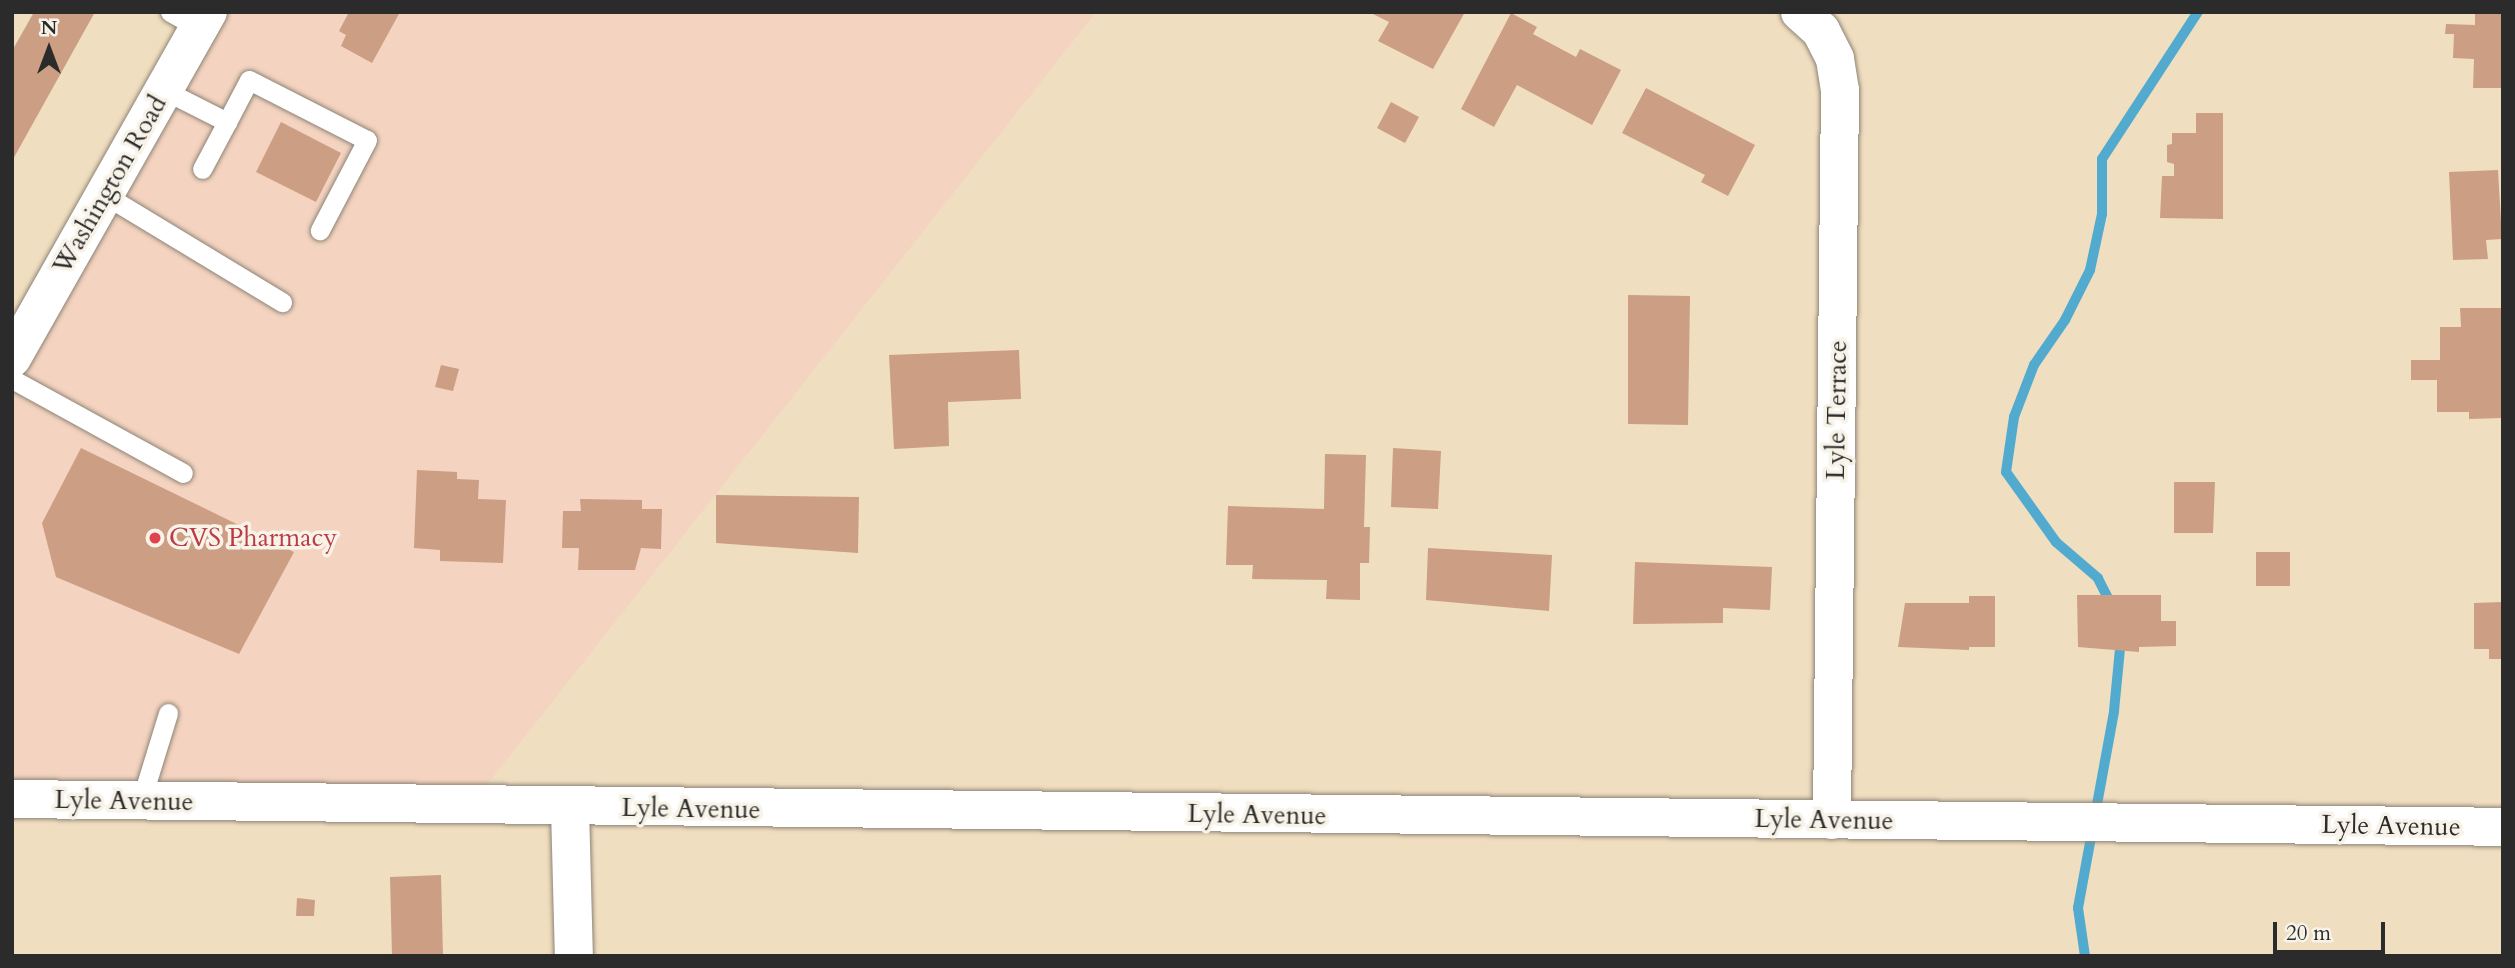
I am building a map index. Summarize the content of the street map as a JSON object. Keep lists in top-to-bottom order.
{
  "streets": {
    "street": ["Washington Road", "Lyle Terrace", "Lyle Avenue"]
  },
  "crossings": [
    ["Lyle Terrace", "Lyle Avenue"]
  ],
  "places": ["CVS Pharmacy"],
  "scale_bar": "20 m",
  "north": "top"
}
